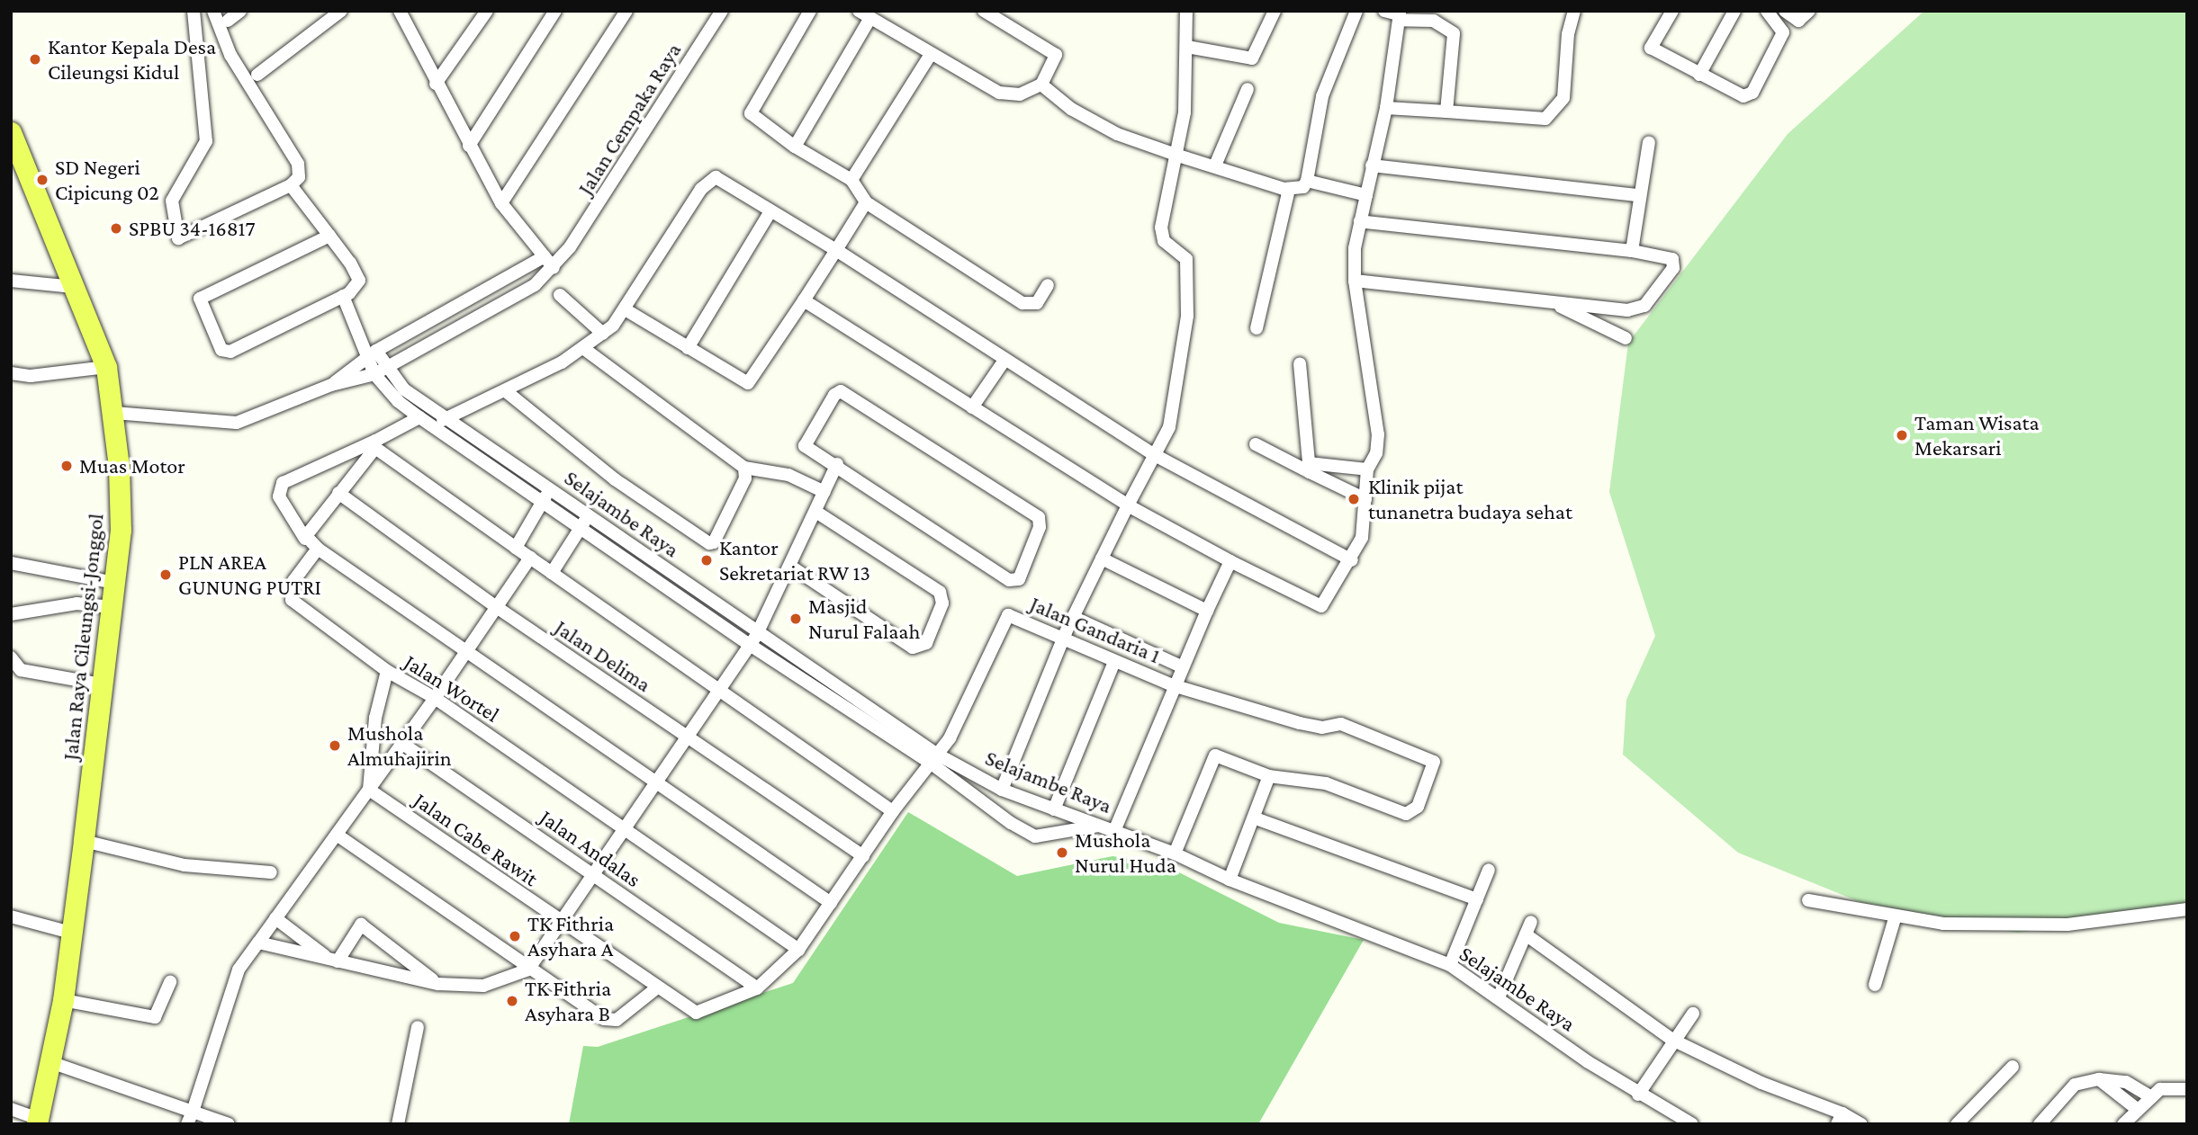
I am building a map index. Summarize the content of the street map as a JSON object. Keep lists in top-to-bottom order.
{
  "streets": {
    "main road": ["Jalan Raya Cileungsi-Jonggol"],
    "street": [
      "Jalan Cempaka Raya",
      "Selajambe Raya",
      "Jalan Gandaria 1",
      "Jalan Delima",
      "Jalan Wortel",
      "Jalan Cabe Rawit",
      "Jalan Andalas"
    ]
  },
  "crossings": [
    ["Selajambe Raya", "Jalan Gandaria 1"],
    ["Jalan Cabe Rawit", "Jalan Andalas"]
  ],
  "places": [
    "Kantor Kepala Desa Cileungsi Kidul",
    "SD Negeri Cipicung 02",
    "SPBU 34-16817",
    "Taman Wisata Mekarsari",
    "Muas Motor",
    "Klinik pijat tunanetra budaya sehat",
    "Kantor Sekretariat RW 13",
    "PLN AREA GUNUNG PUTRI",
    "Masjid Nurul Falaah",
    "Mushola Almuhajirin",
    "Mushola Nurul Huda",
    "TK Fithria Asyhara A",
    "TK Fithria Asyhara B"
  ]
}
